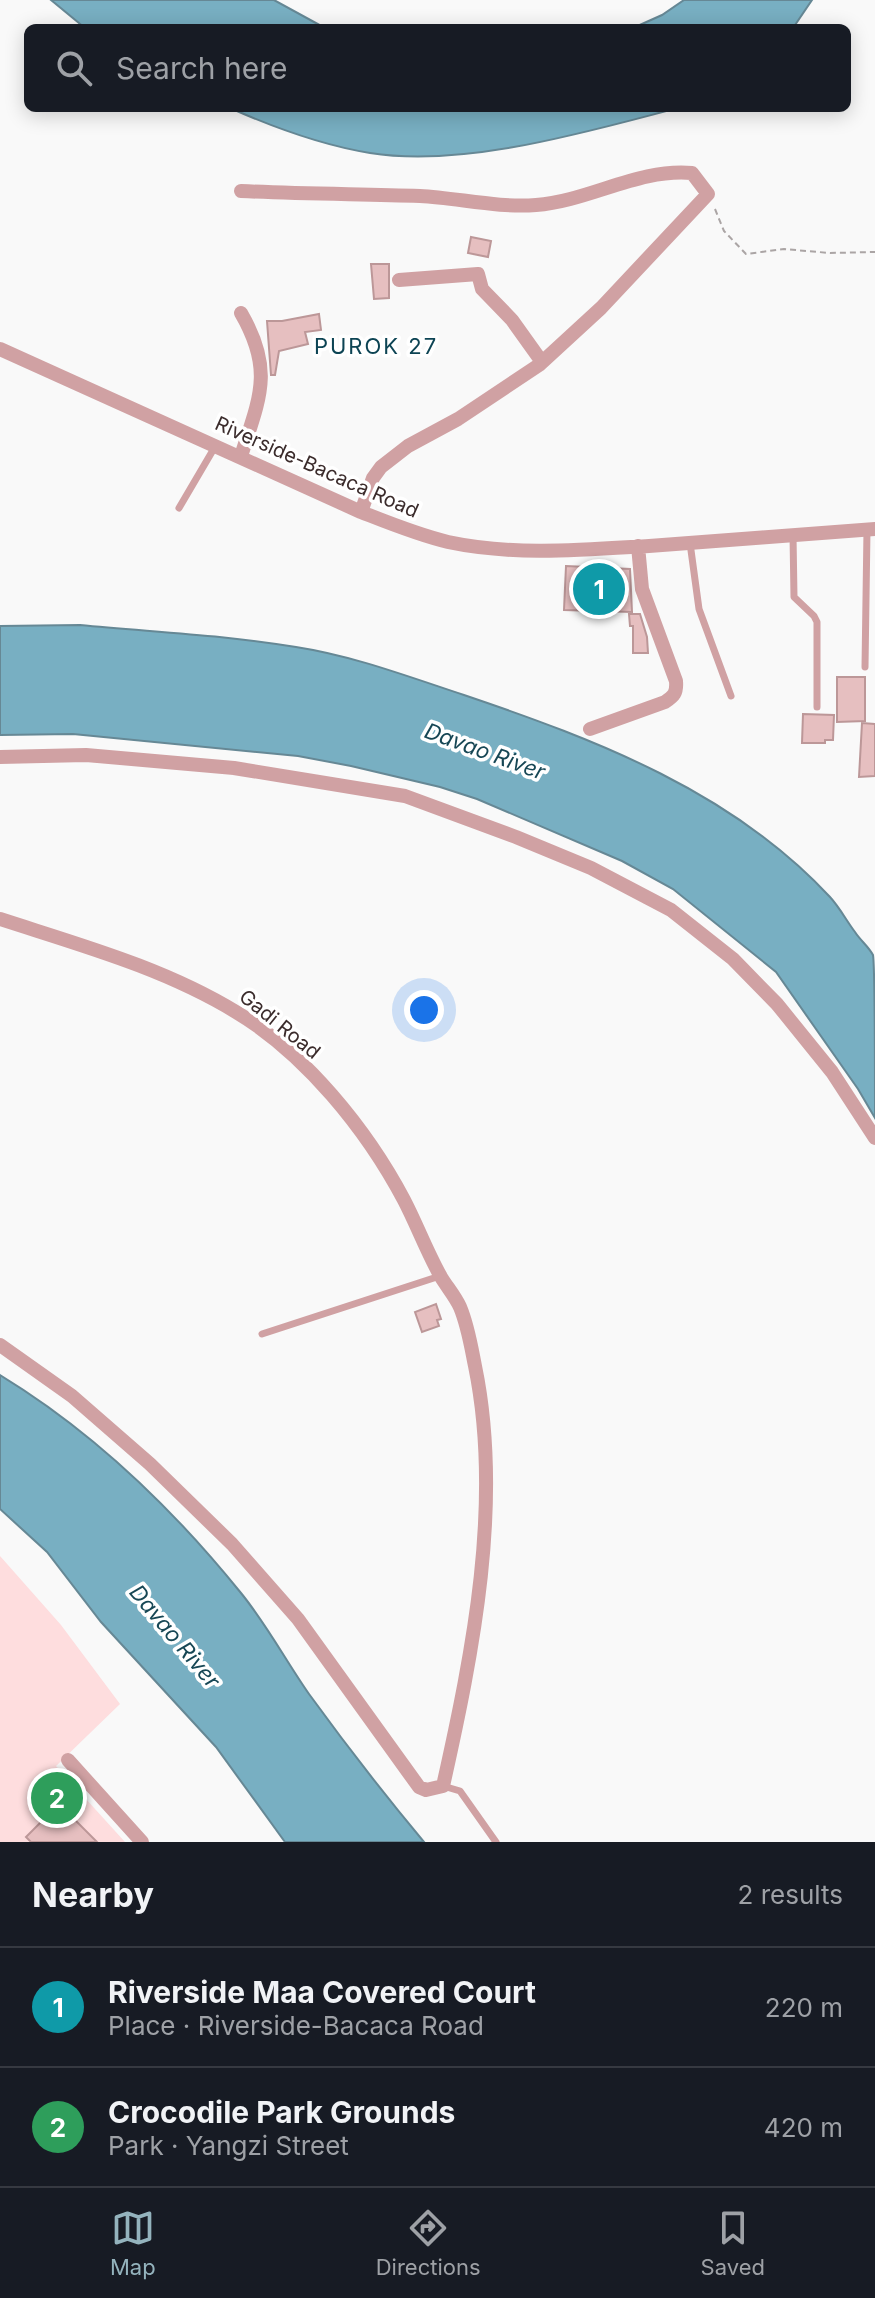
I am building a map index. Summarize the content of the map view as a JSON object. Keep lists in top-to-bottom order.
{
  "streets": {
    "street": ["Riverside-Bacaca Road", "Gadi Road"]
  },
  "districts": ["PUROK 27"],
  "water": ["Davao River"],
  "page": {
    "search": "Search here",
    "pins": ["1", "2"],
    "heading": ["Nearby", "2 results"],
    "list": [
      {
        "mark": "1",
        "name": "Riverside Maa Covered Court",
        "note": "Place · Riverside-Bacaca Road",
        "value": "220 m"
      },
      {
        "mark": "2",
        "name": "Crocodile Park Grounds",
        "note": "Park · Yangzi Street",
        "value": "420 m"
      }
    ],
    "nav": ["Map", "Directions", "Saved"]
  }
}
